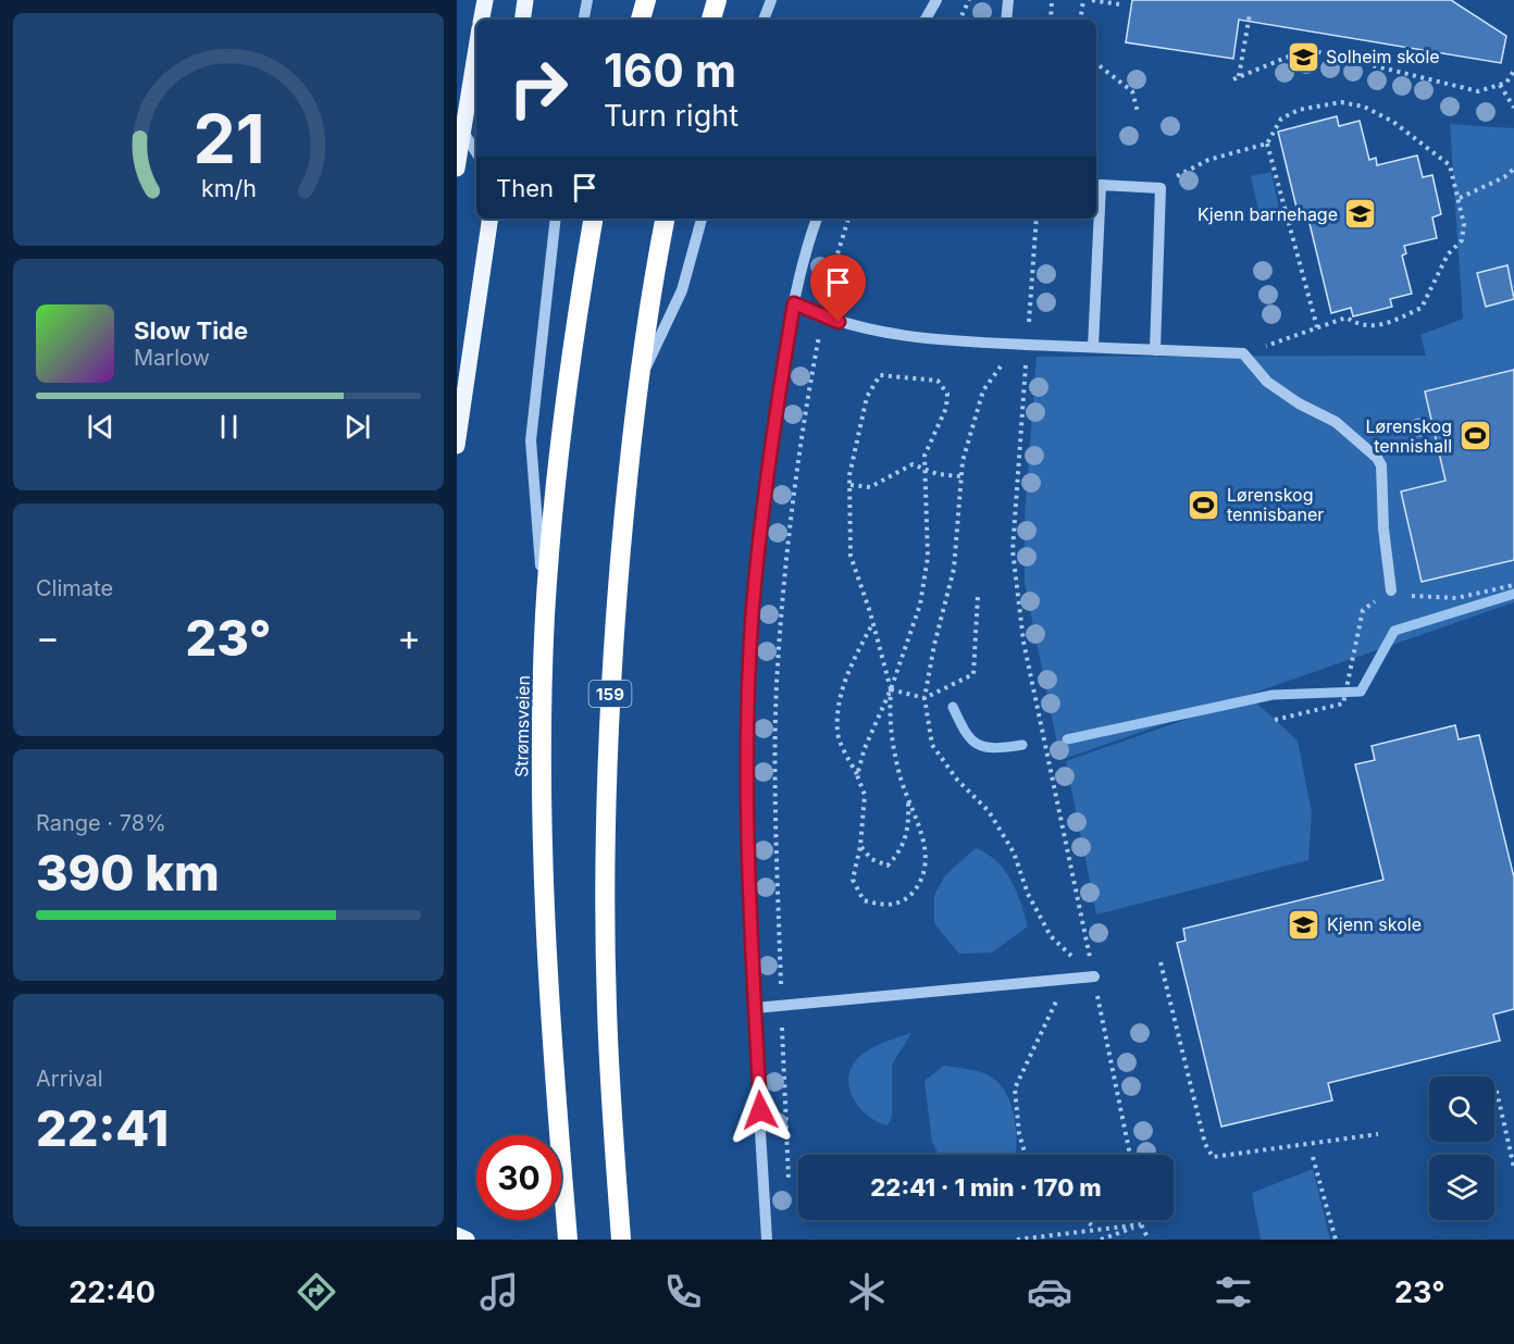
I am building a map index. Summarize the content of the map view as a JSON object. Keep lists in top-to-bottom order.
{
  "streets": {
    "highway": ["159", "Strømsveien"]
  },
  "places": {
    "school or university": ["Solheim skole", "Kjenn barnehage", "Kjenn skole"],
    "sports": ["Lørenskog tennishall", "Lørenskog tennisbaner"]
  },
  "page": {
    "turn": ["160 m", "Turn right"],
    "then": "Then",
    "song": ["Slow Tide", "Marlow"],
    "tile": [
      "Climate",
      ["Range · 78%", "390 km"],
      ["Arrival", "22:41"]
    ],
    "heat": ["−", "23°", "+"],
    "limit": "30",
    "trip": "22:41 · 1 min · 170 m",
    "tabs": ["22:40", "23°"],
    "gauge": ["21", "km/h"]
  }
}
